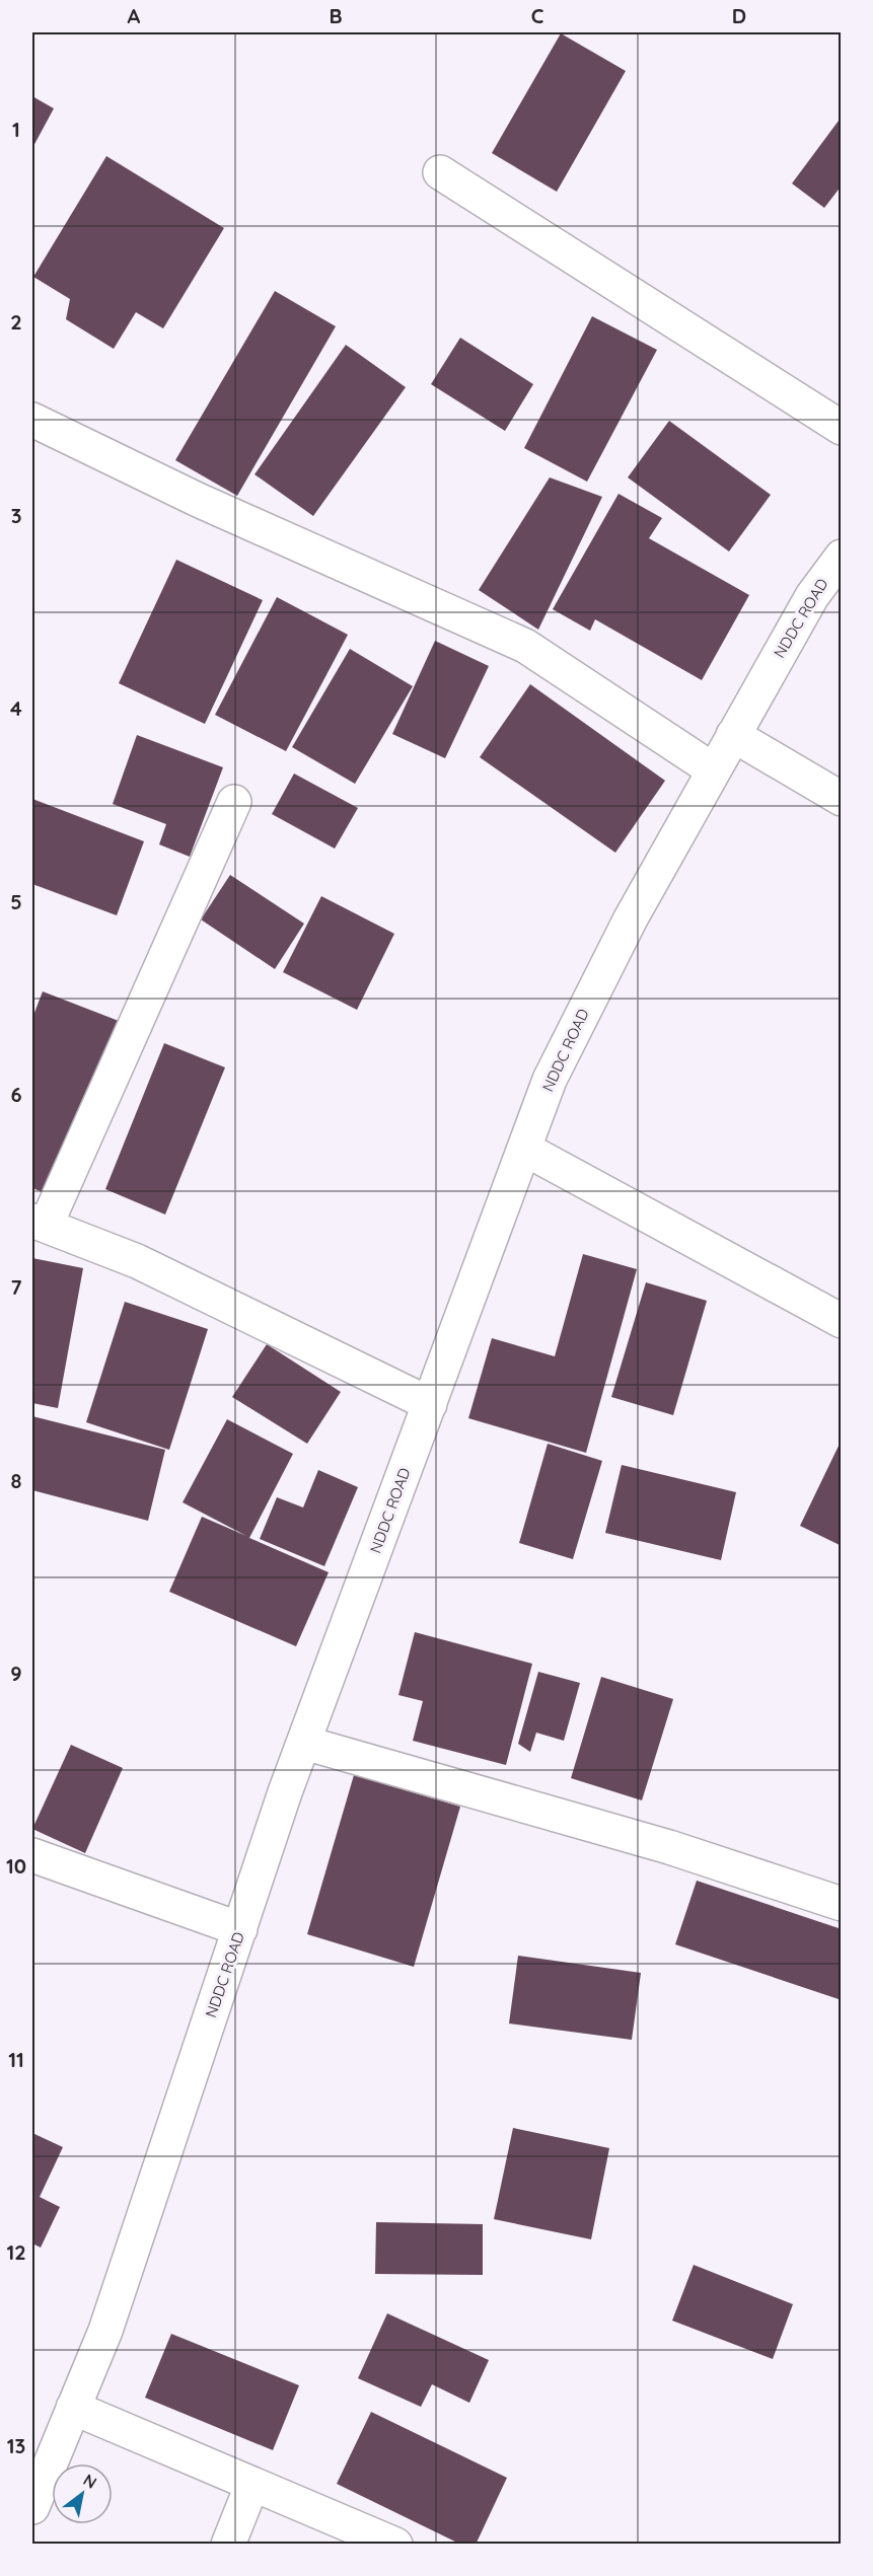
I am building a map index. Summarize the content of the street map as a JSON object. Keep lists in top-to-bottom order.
{
  "streets": {
    "street": ["NDDC ROAD"]
  },
  "north": "top right",
  "grid": {
    "columns": [
      "A",
      "B",
      "C",
      "D"
    ],
    "rows": [
      "1",
      "2",
      "3",
      "4",
      "5",
      "6",
      "7",
      "8",
      "9",
      "10",
      "11",
      "12",
      "13"
    ]
  }
}
